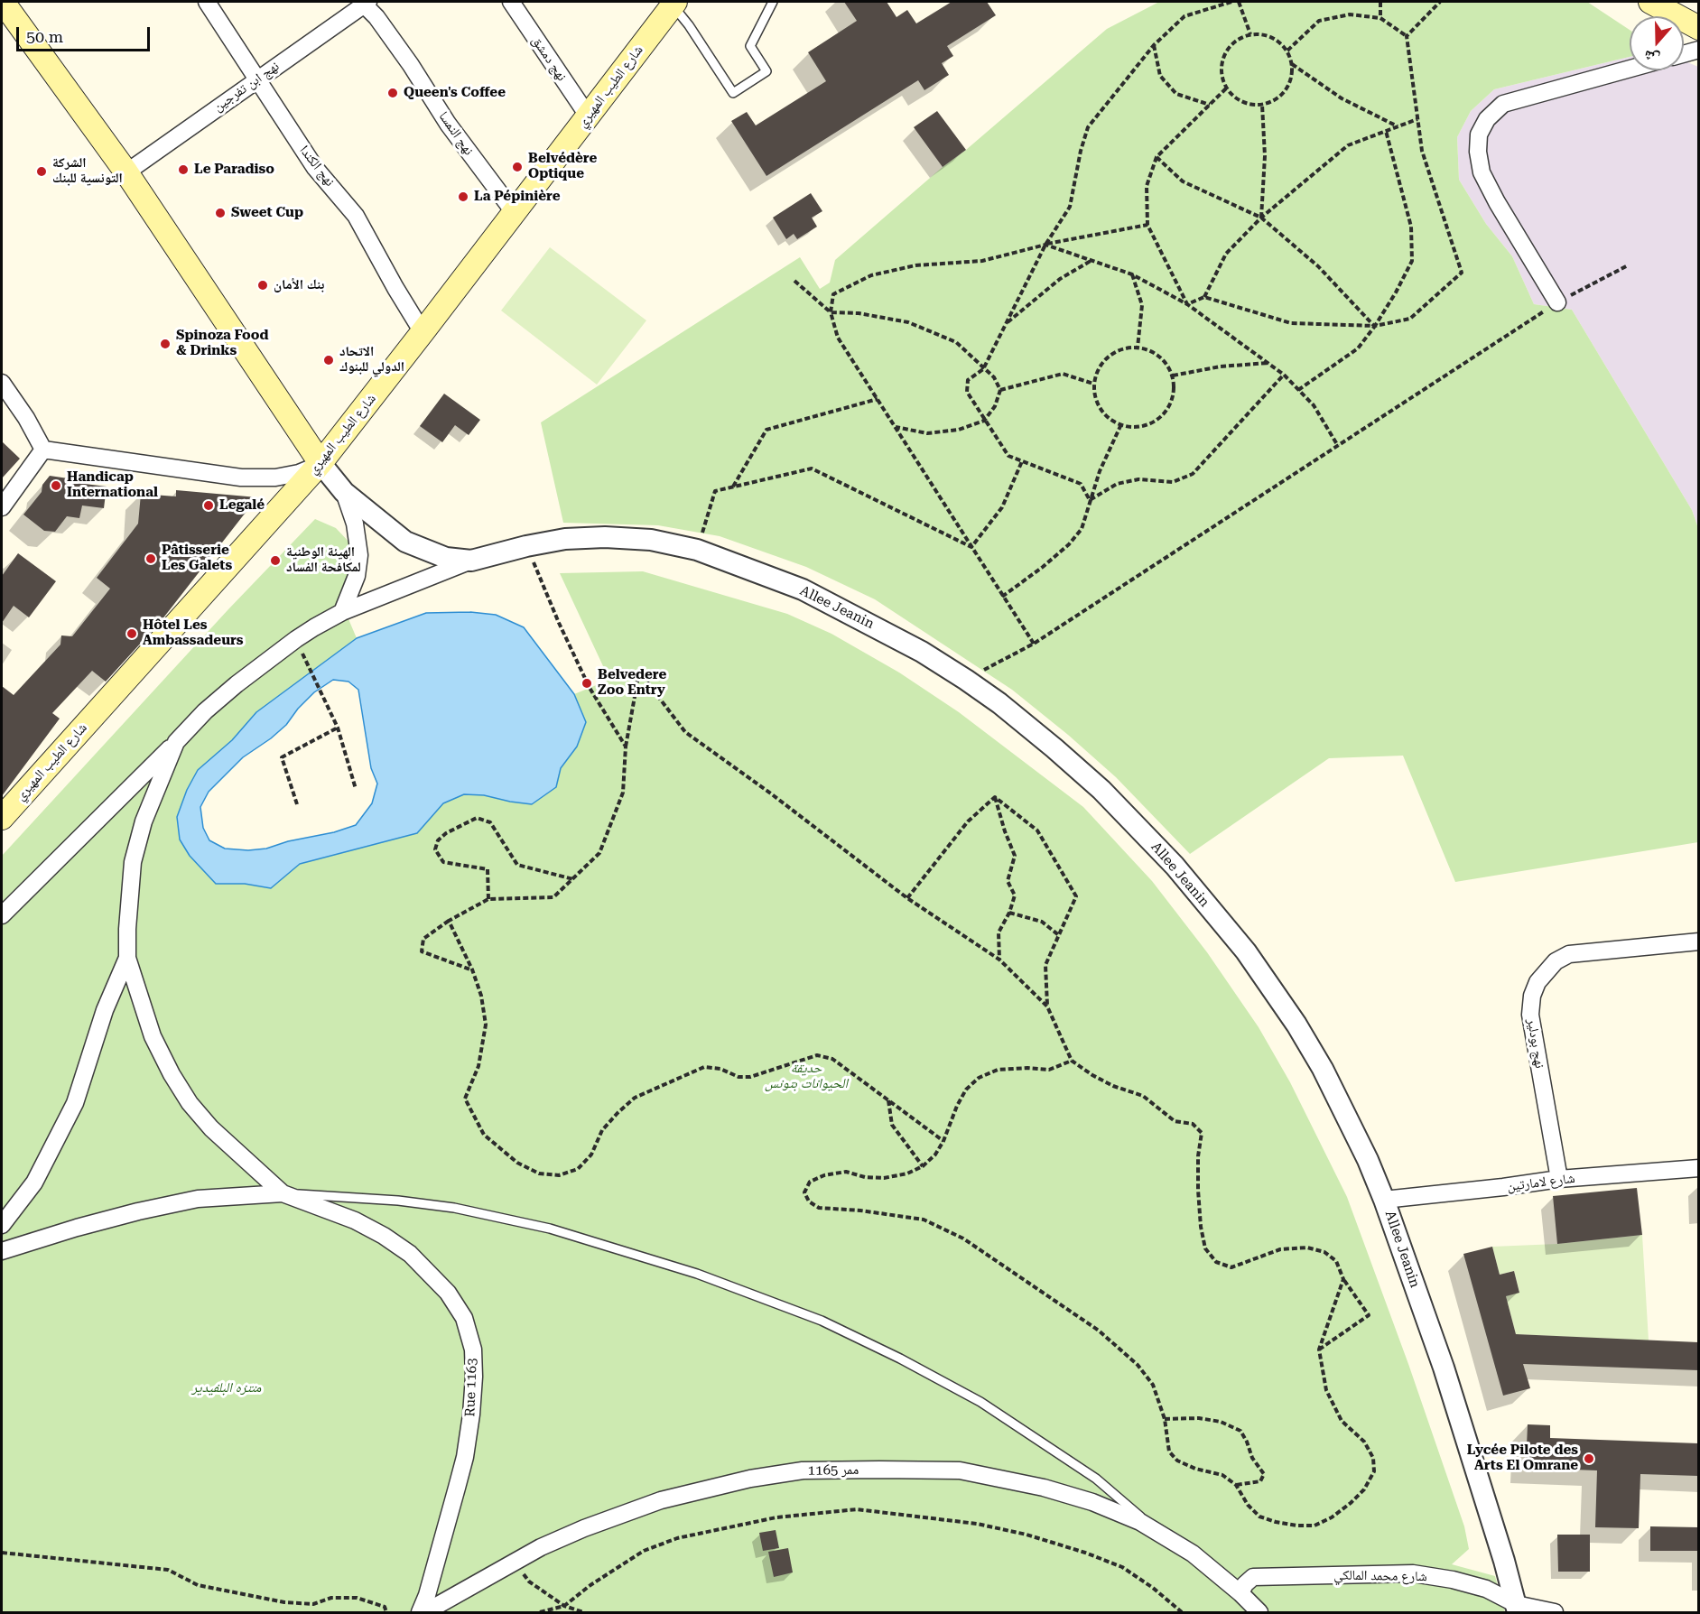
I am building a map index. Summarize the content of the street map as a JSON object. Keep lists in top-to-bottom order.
{
  "streets": {
    "main road": ["شارع الطيب المهيري"],
    "street": [
      "نهج دمشق",
      "نهج ابن تفرجين",
      "نهج النمسا",
      "نهج الكندا",
      "Allee Jeanin",
      "نهج بودلير",
      "شارع لامارتين",
      "Rue 1163",
      "ممر 1165",
      "شارع محمد المالكي"
    ]
  },
  "crossings": [
    ["نهج دمشق", "شارع الطيب المهيري"],
    ["نهج ابن تفرجين", "نهج النمسا"],
    ["نهج ابن تفرجين", "نهج الكندا"],
    ["شارع الطيب المهيري", "نهج النمسا"],
    ["شارع الطيب المهيري", "نهج الكندا"],
    ["Allee Jeanin", "شارع لامارتين"],
    ["Allee Jeanin", "شارع محمد المالكي"],
    ["نهج بودلير", "شارع لامارتين"],
    ["ممر 1165", "شارع محمد المالكي"]
  ],
  "parks": ["حديقة الحيوانات بتونس", "منتزه البلفيدير"],
  "places": [
    "Queen's Coffee",
    "Belvédère Optique",
    "Le Paradiso",
    "الشركة التونسية للبنك",
    "La Pépinière",
    "Sweet Cup",
    "بنك الأمان",
    "Spinoza Food & Drinks",
    "الاتحاد الدولي للبنوك",
    "Handicap International",
    "Legalé",
    "Pâtisserie Les Galets",
    "الهيئة الوطنية لمكافحة الفساد",
    "Hôtel Les Ambassadeurs",
    "Belvedere Zoo Entry",
    "Lycée Pilote des Arts El Omrane"
  ],
  "scale_bar": "50 m",
  "north": "bottom"
}
